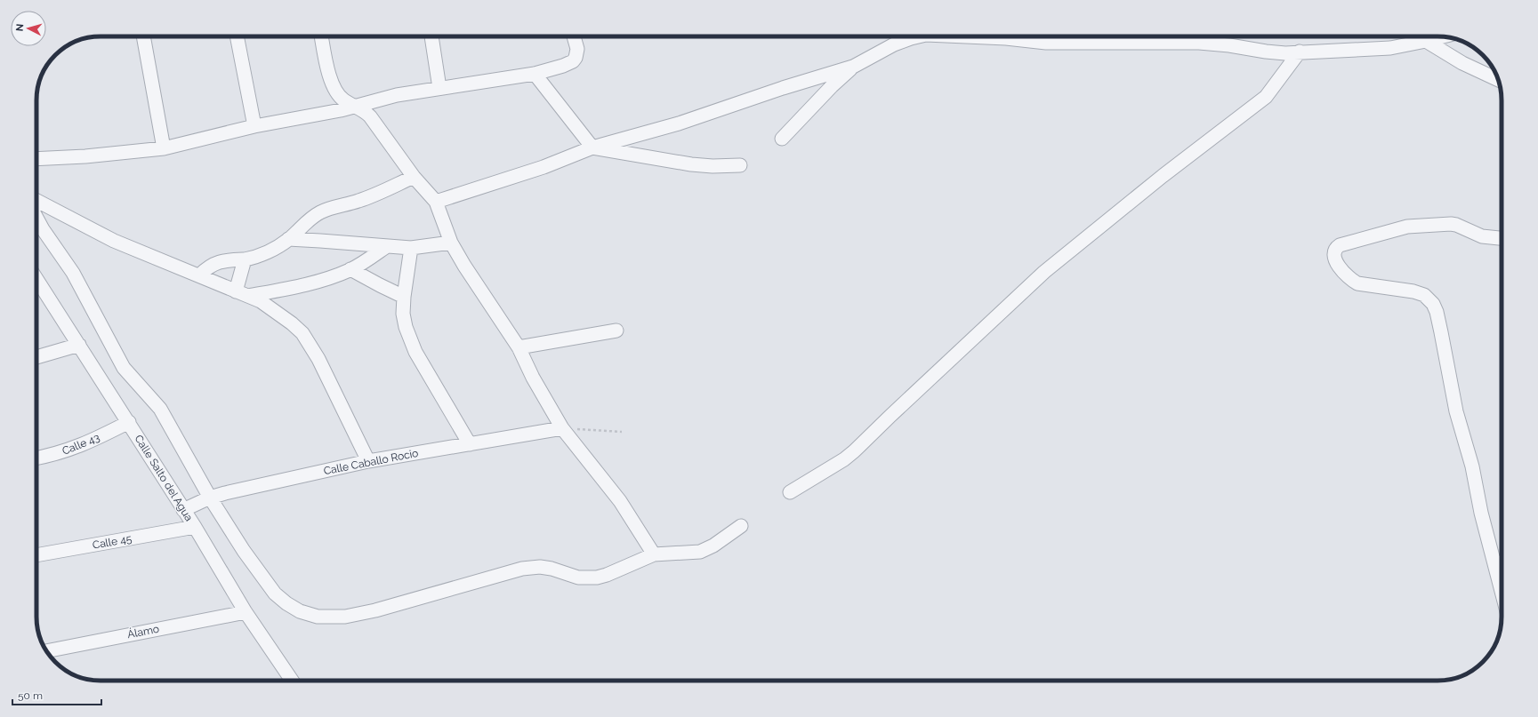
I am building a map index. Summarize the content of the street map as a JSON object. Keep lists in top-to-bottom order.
{
  "streets": {
    "street": [
      "Calle 43",
      "Calle Caballo Rocio",
      "Calle Salto del Agua",
      "Calle 45",
      "Álamo"
    ]
  },
  "crossings": [
    ["Calle 43", "Calle Salto del Agua"],
    ["Calle Caballo Rocio", "Calle Salto del Agua"],
    ["Calle Salto del Agua", "Calle 45"],
    ["Calle Salto del Agua", "Álamo"]
  ],
  "scale_bar": "50 m",
  "north": "left"
}
